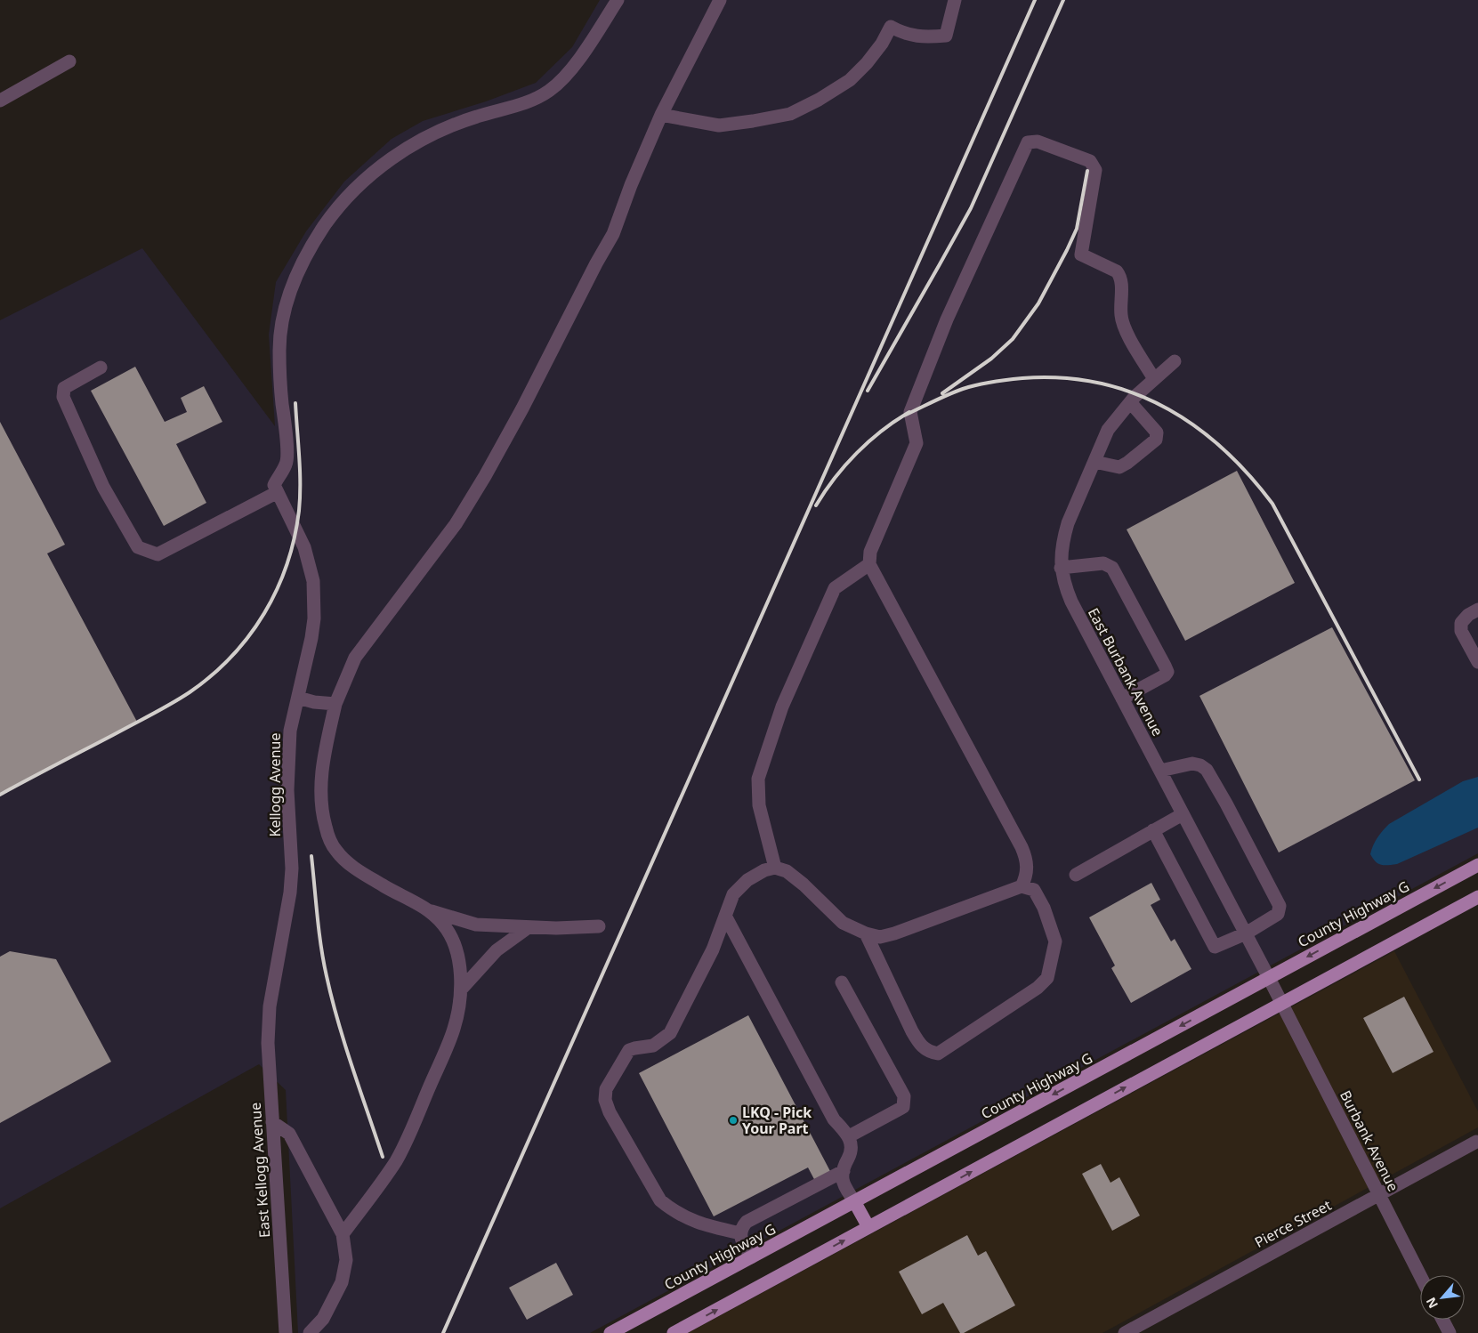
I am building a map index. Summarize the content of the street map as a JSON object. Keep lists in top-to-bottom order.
{
  "streets": {
    "main road": ["County Highway G"],
    "street": [
      "East Burbank Avenue",
      "Kellogg Avenue",
      "Burbank Avenue",
      "East Kellogg Avenue",
      "Pierce Street"
    ]
  },
  "crossings": [
    ["East Burbank Avenue", "County Highway G"],
    ["East Burbank Avenue", "Burbank Avenue"],
    ["Kellogg Avenue", "East Kellogg Avenue"],
    ["Burbank Avenue", "Pierce Street"]
  ],
  "places": ["LKQ - Pick Your Part"],
  "north": "bottom left"
}
